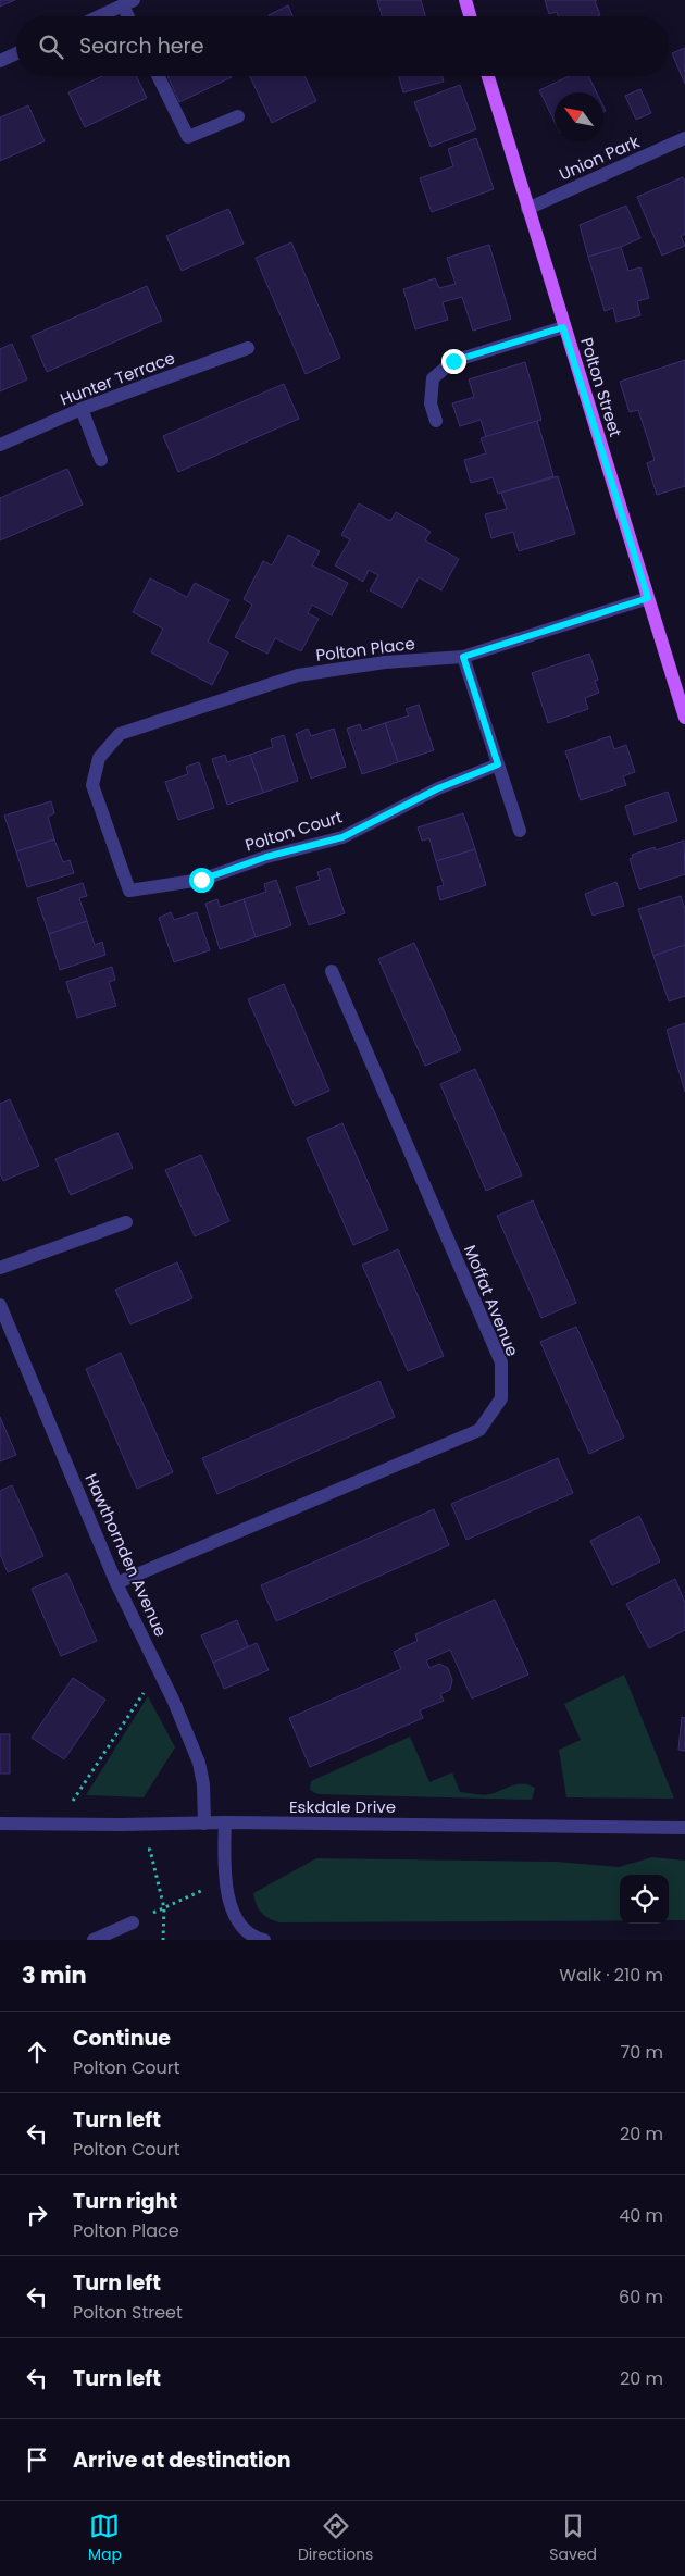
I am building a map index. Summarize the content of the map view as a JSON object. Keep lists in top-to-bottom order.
{
  "streets": {
    "main road": ["Polton Street"],
    "street": [
      "Union Park",
      "Hunter Terrace",
      "Polton Place",
      "Polton Court",
      "Moffat Avenue",
      "Hawthornden Avenue",
      "Eskdale Drive"
    ]
  },
  "crossings": [
    ["Union Park", "Polton Street"],
    ["Polton Street", "Polton Place"],
    ["Polton Place", "Polton Court"],
    ["Moffat Avenue", "Hawthornden Avenue"],
    ["Hawthornden Avenue", "Eskdale Drive"]
  ],
  "north": "top left",
  "page": {
    "search": "Search here",
    "heading": ["3 min", "Walk · 210 m"],
    "list": [
      ["Continue", "Polton Court", "70 m"],
      ["Turn left", "Polton Court", "20 m"],
      ["Turn right", "Polton Place", "40 m"],
      ["Turn left", "Polton Street", "60 m"],
      ["Turn left", "20 m"],
      "Arrive at destination"
    ],
    "nav": ["Map", "Directions", "Saved"]
  }
}
